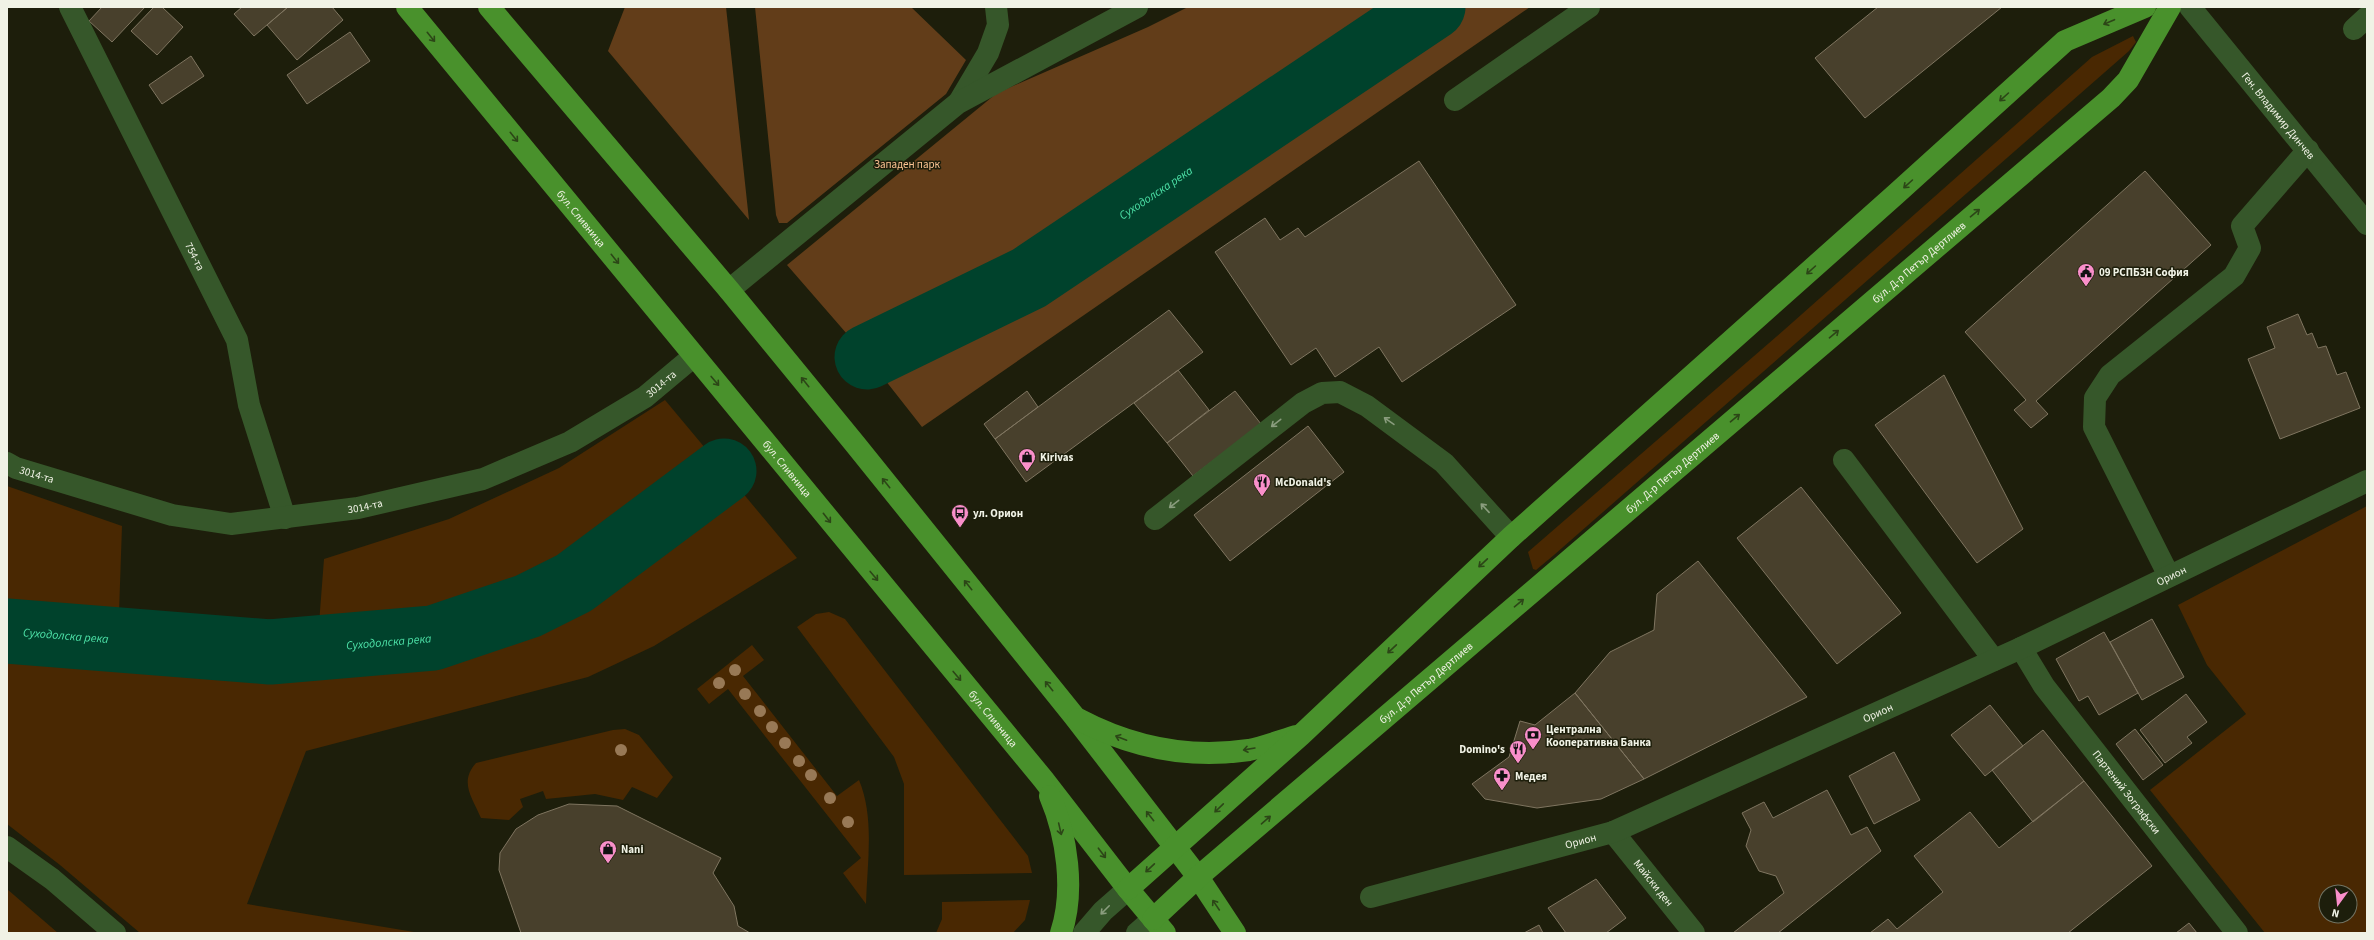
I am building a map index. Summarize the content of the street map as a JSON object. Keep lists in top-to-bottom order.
{
  "streets": {
    "main road": ["бул. Сливница", "бул. Д-р Петър Дертлиев"],
    "street": [
      "Ген. Владимир Динчев",
      "754-та",
      "3014-та",
      "Орион",
      "Партений Зографски",
      "Майски ден"
    ]
  },
  "crossings": [
    ["бул. Сливница", "бул. Д-р Петър Дертлиев"],
    ["бул. Сливница", "3014-та"],
    ["754-та", "3014-та"],
    ["Орион", "Партений Зографски"],
    ["Орион", "Майски ден"]
  ],
  "water": ["Суходолска река"],
  "parks": ["Западен парк"],
  "places": {
    "public building": ["09 РСПБЗН София"],
    "shop": ["Kirivas", "Nani"],
    "restaurant": ["McDonald's", "Domino's"],
    "bus stop": ["ул. Орион"],
    "bank": ["Централна Кооперативна Банка"],
    "pharmacy": ["Медея"]
  },
  "north": "bottom"
}
